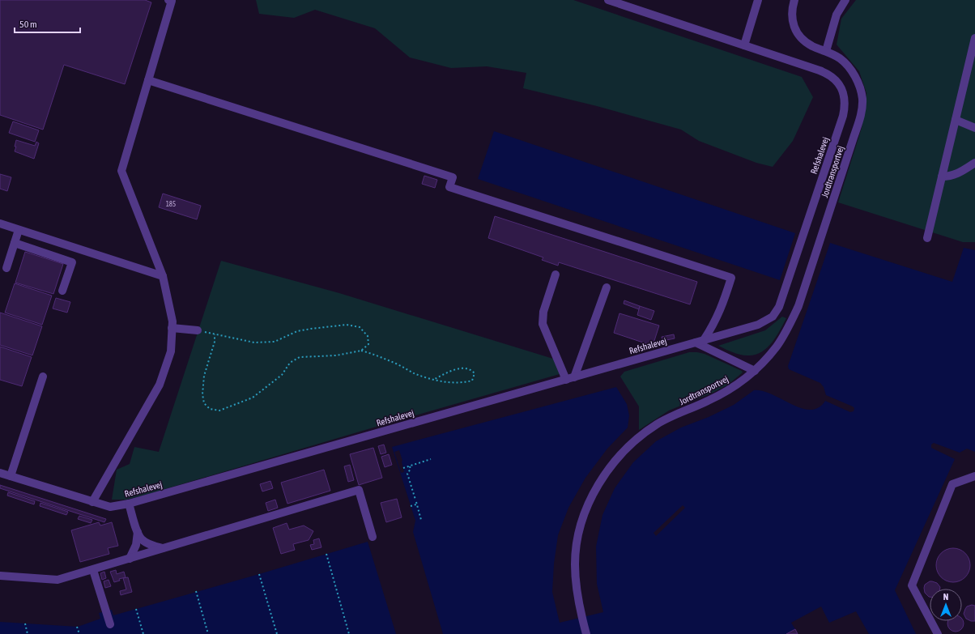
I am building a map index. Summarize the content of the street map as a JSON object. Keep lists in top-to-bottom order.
{
  "streets": {
    "street": ["Refshalevej", "Jordtransportvej"]
  },
  "house_numbers": ["185"],
  "scale_bar": "50 m",
  "north": "top"
}
